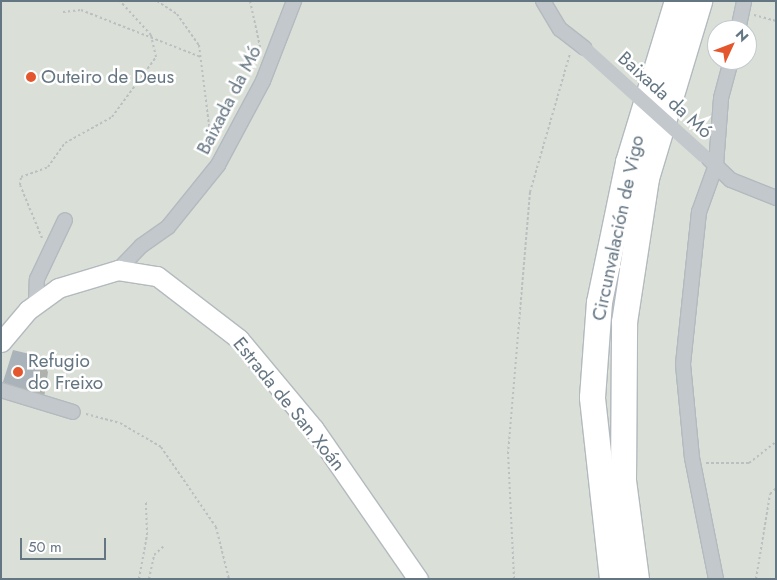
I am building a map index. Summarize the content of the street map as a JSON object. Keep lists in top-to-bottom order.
{
  "streets": {
    "highway": ["Circunvalación de Vigo"],
    "street": ["Baixada da Mó", "Estrada de San Xoán"]
  },
  "crossings": [
    ["Baixada da Mó", "Estrada de San Xoán"]
  ],
  "places": ["Outeiro de Deus", "Refugio do Freixo"],
  "scale_bar": "50 m",
  "north": "top right"
}
